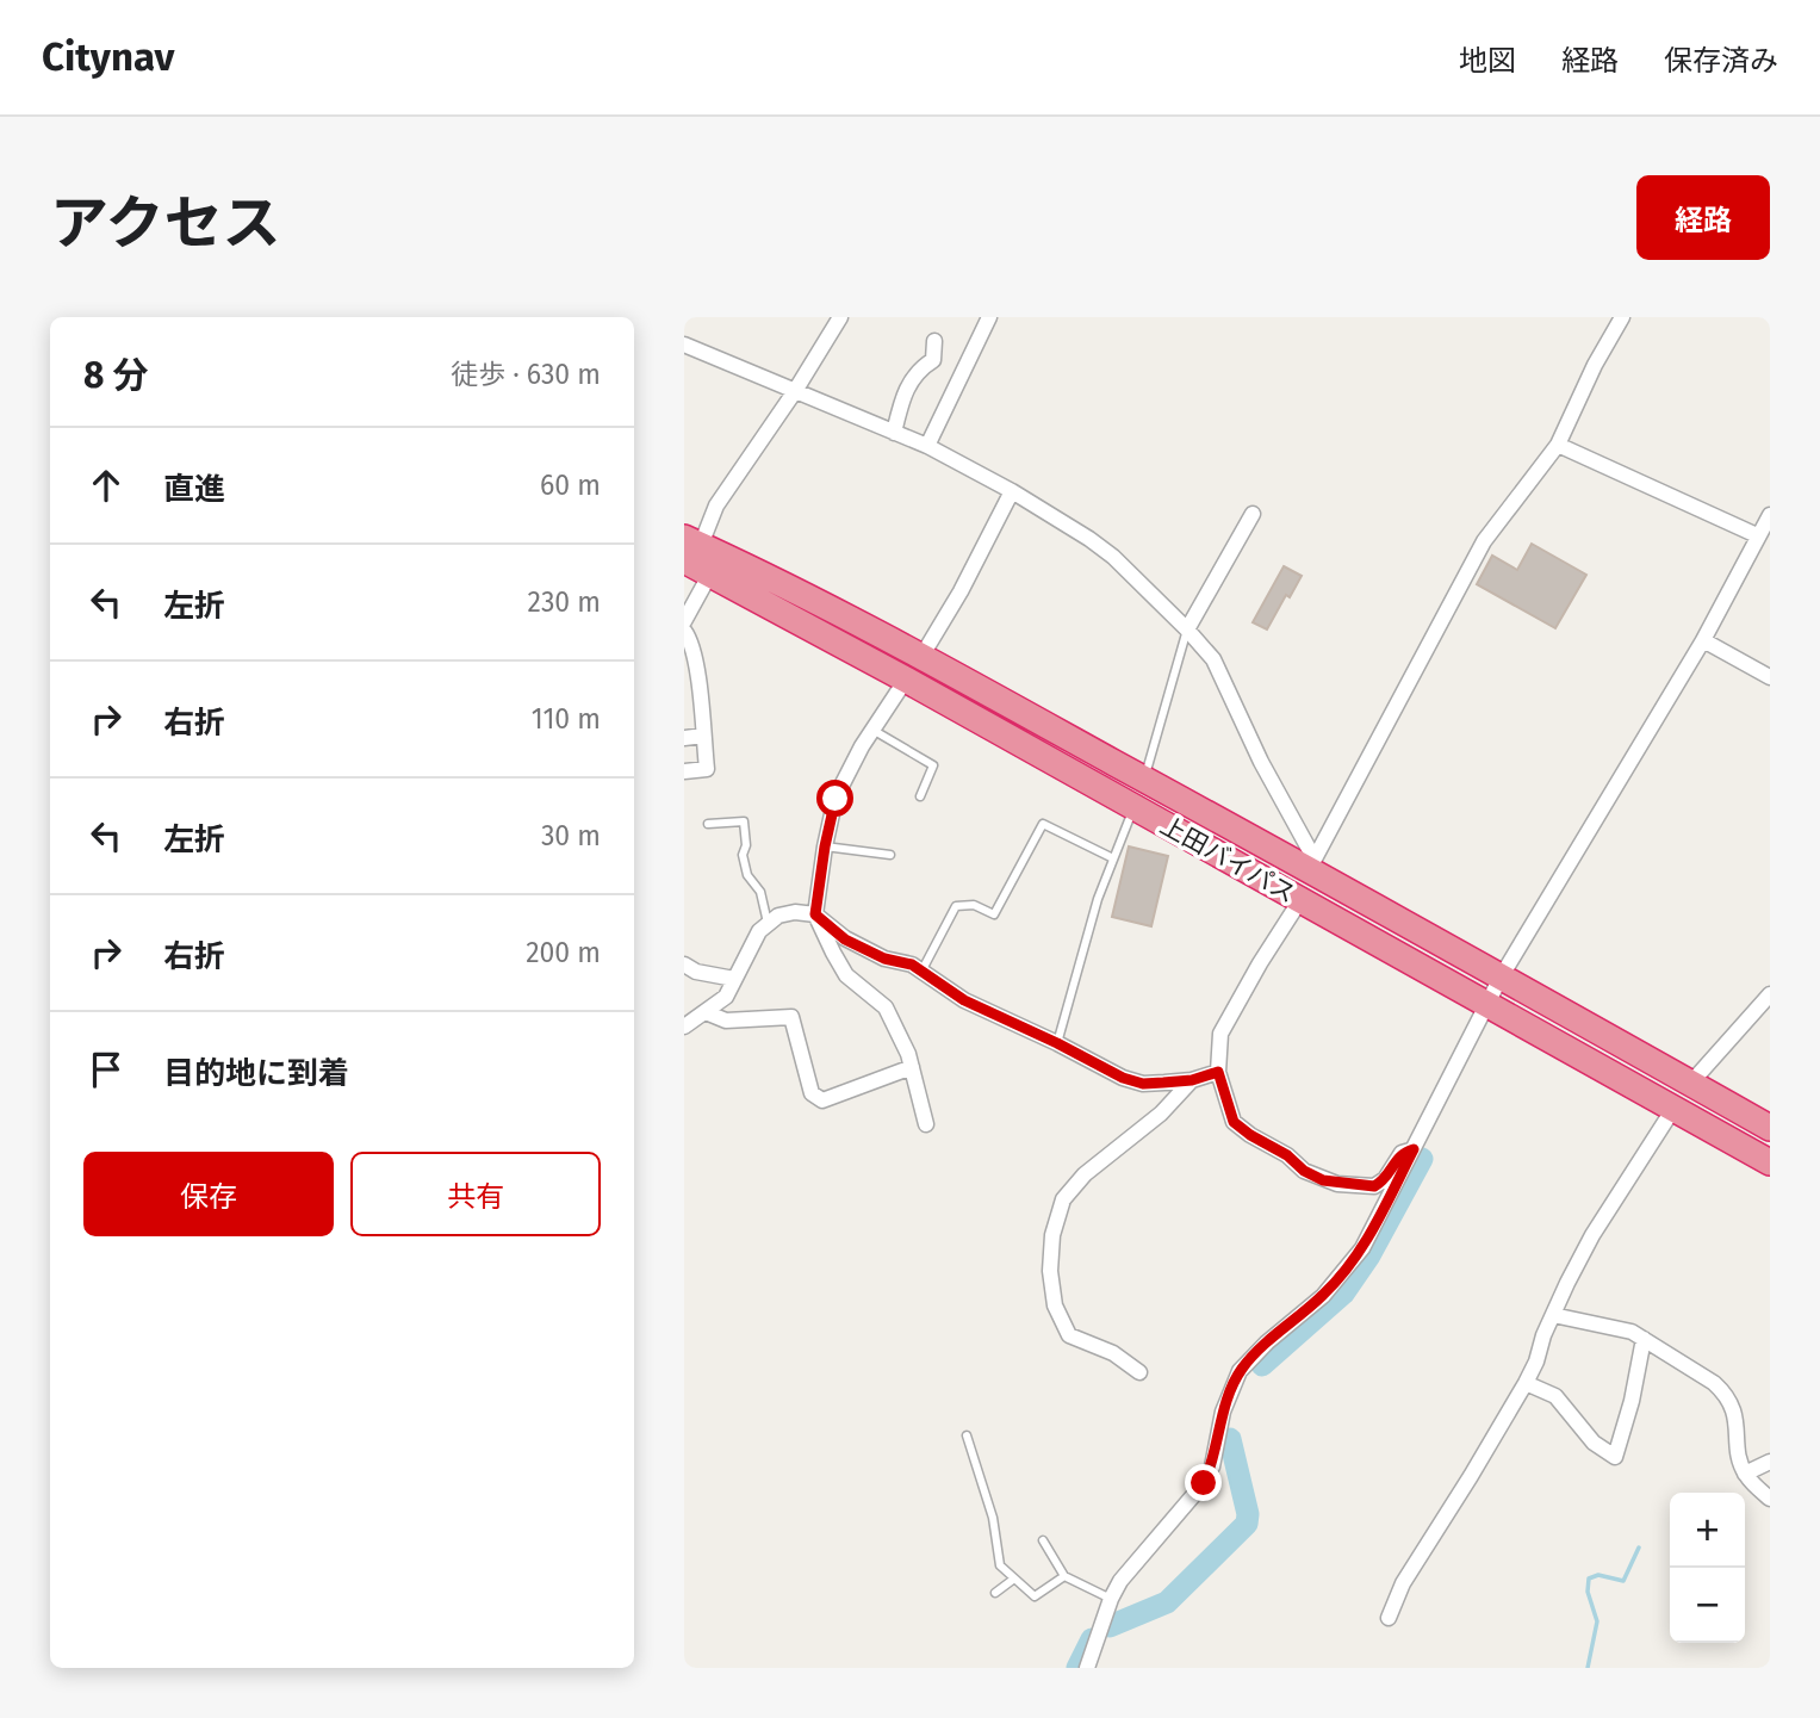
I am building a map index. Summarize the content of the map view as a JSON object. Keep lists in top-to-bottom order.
{
  "streets": {
    "highway": ["上田バイパス"]
  },
  "page": {
    "header": "Citynav",
    "nav": ["地図", "経路", "保存済み"],
    "title": "アクセス",
    "buttons": [
      "経路",
      ["保存", "共有"]
    ],
    "heading": ["8 分", "徒歩 · 630 m"],
    "list": [
      ["直進", "60 m"],
      ["左折", "230 m"],
      ["右折", "110 m"],
      ["左折", "30 m"],
      ["右折", "200 m"],
      "目的地に到着"
    ],
    "map_buttons": ["+", "−"]
  }
}
